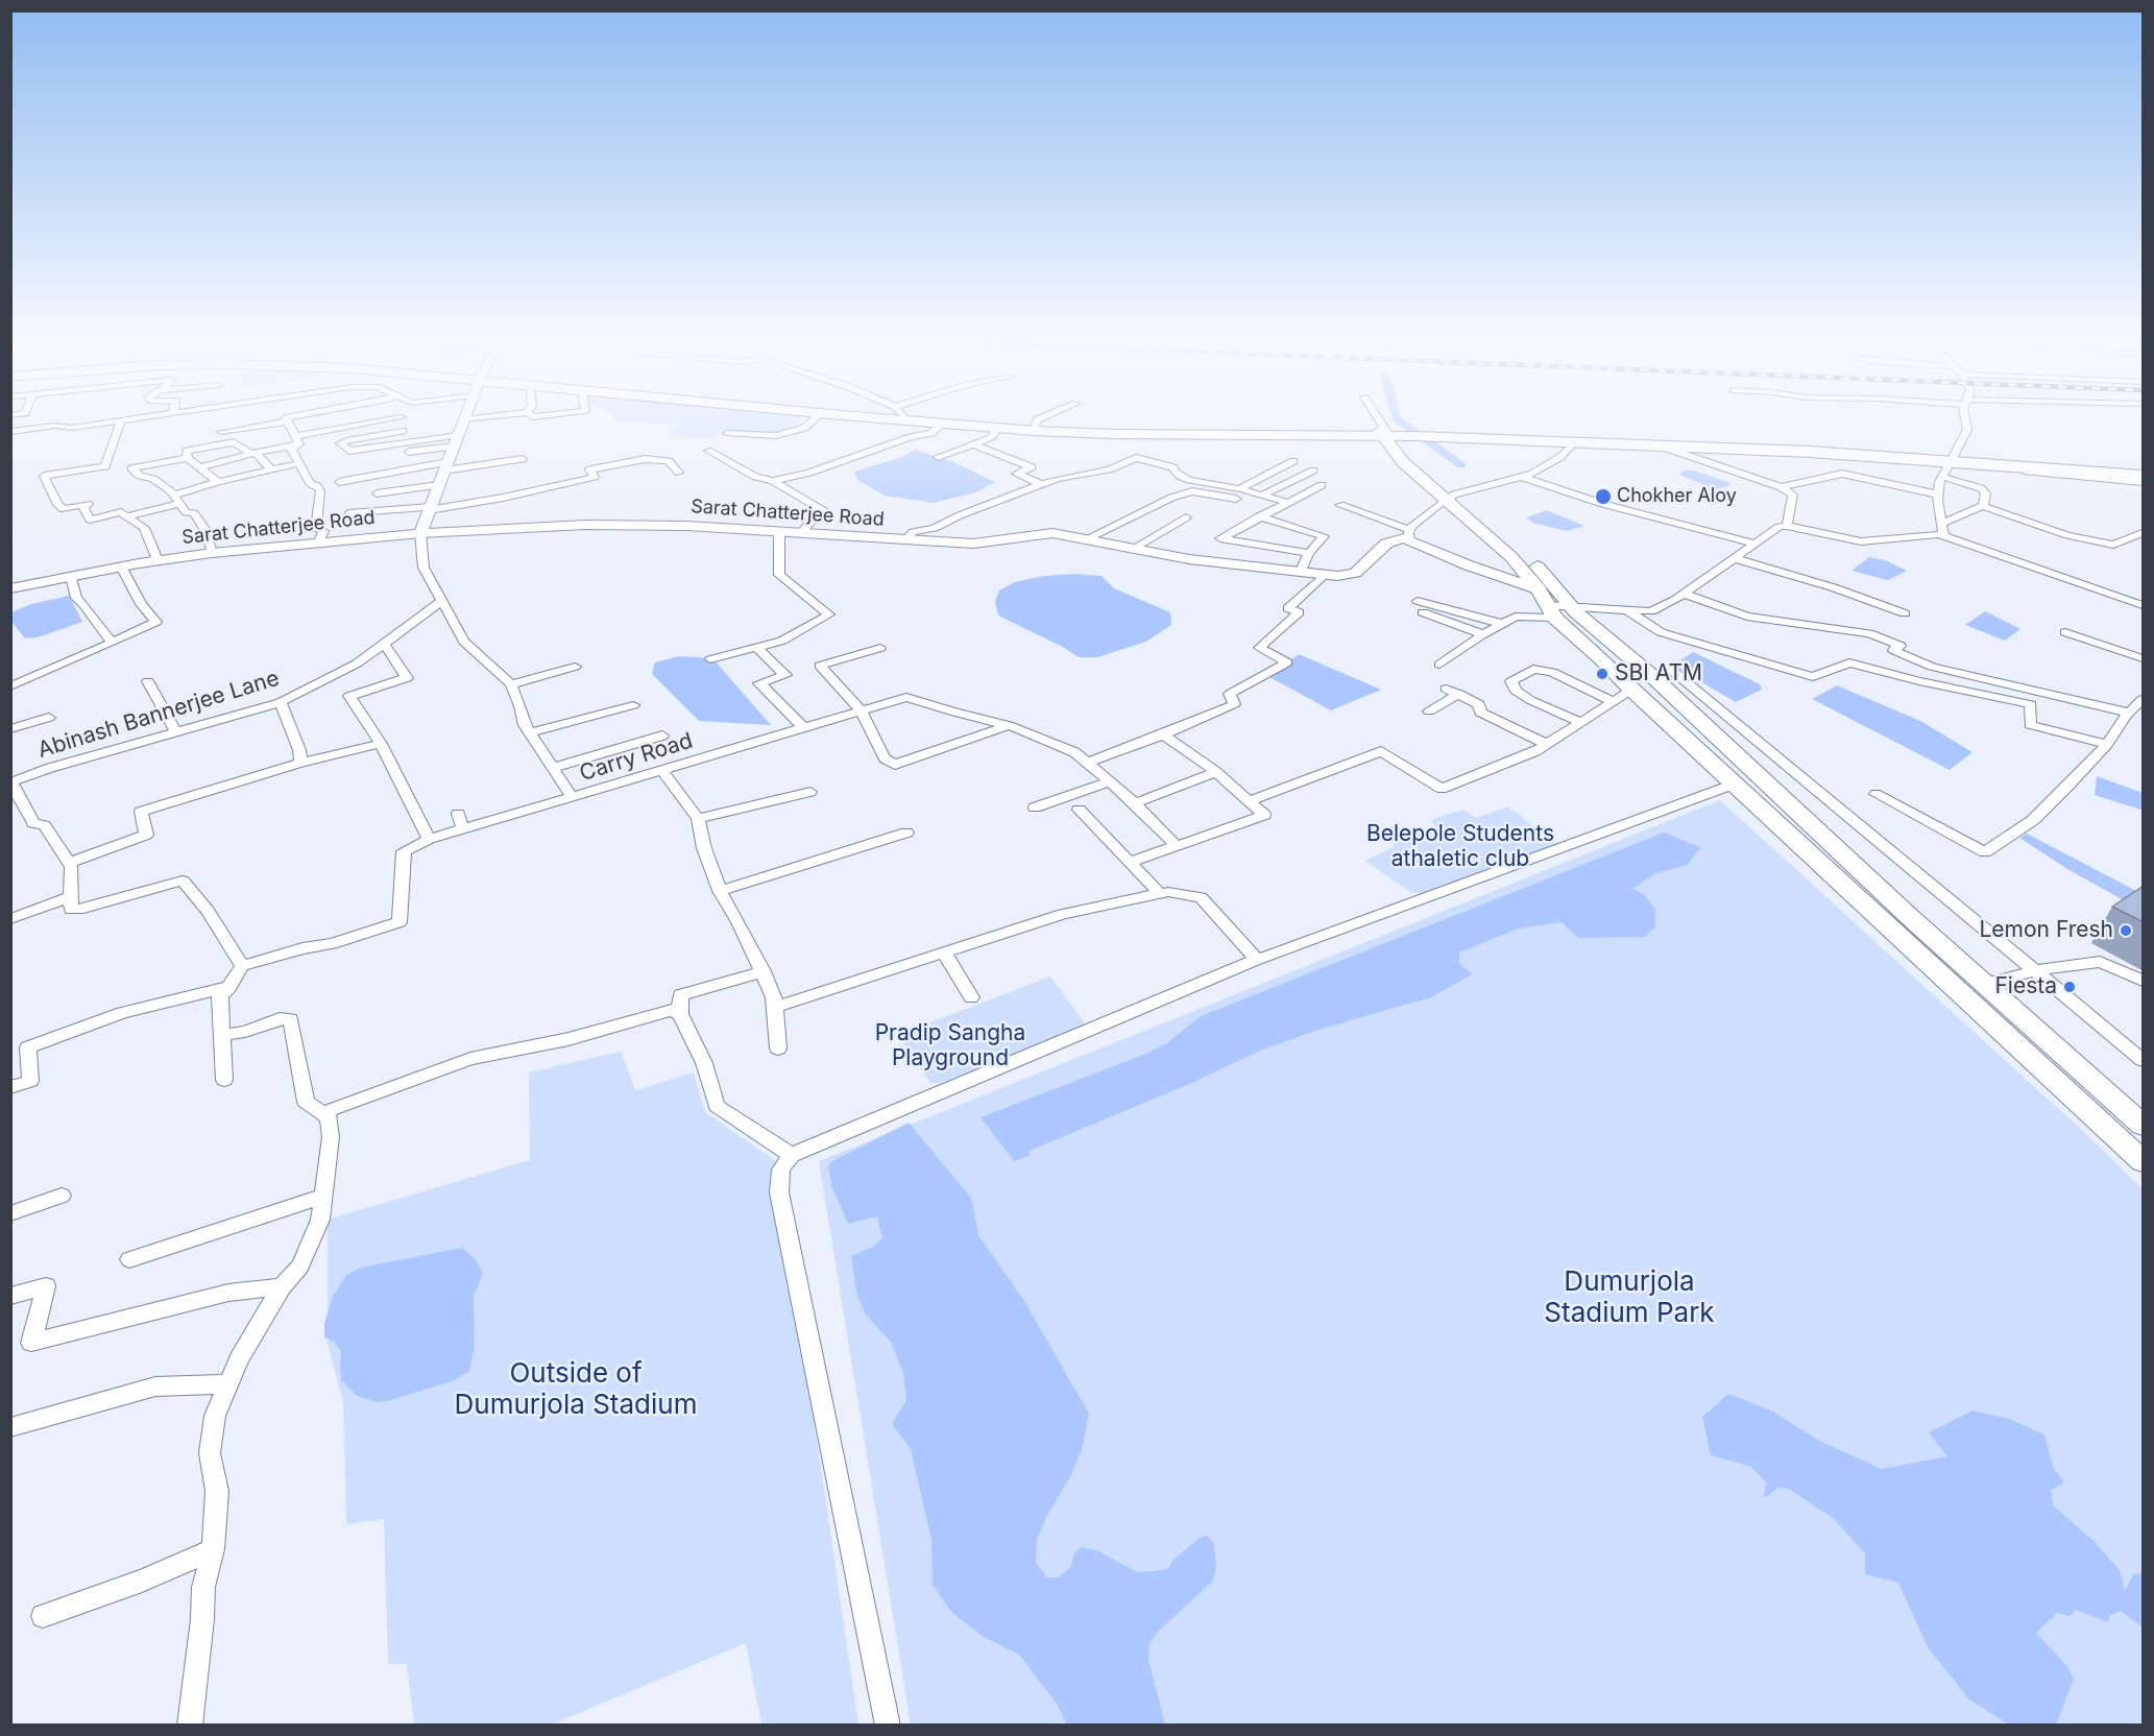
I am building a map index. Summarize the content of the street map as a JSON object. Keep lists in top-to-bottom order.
{
  "streets": {
    "main road": ["Sarat Chatterjee Road", "Carry Road"],
    "street": ["Abinash Bannerjee Lane"]
  },
  "crossings": [
    ["Sarat Chatterjee Road", "Carry Road"],
    ["Abinash Bannerjee Lane", "Carry Road"]
  ],
  "parks": [
    "Belepole Students athaletic club",
    "Pradip Sangha Playground",
    "Dumurjola Stadium Park",
    "Outside of Dumurjola Stadium"
  ],
  "places": [
    "Chokher Aloy",
    "SBI ATM",
    "Lemon Fresh",
    "Fiesta"
  ]
}
